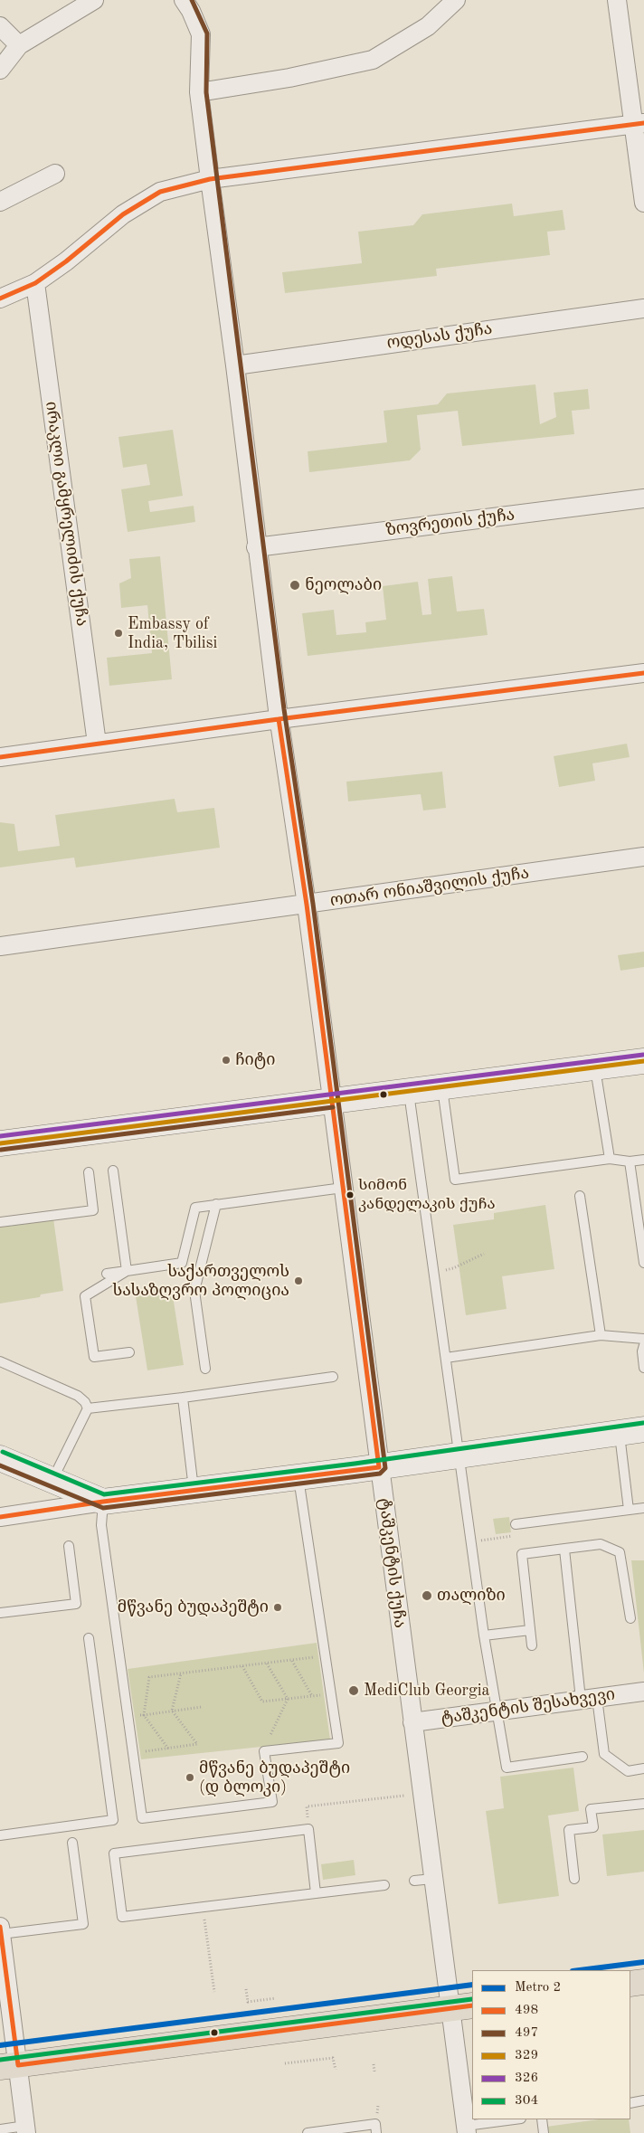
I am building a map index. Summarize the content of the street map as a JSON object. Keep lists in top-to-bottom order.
{
  "streets": {
    "street": [
      "ოდესას ქუჩა",
      "ირაკლი გამყრელიძის ქუჩა",
      "ზოვრეთის ქუჩა",
      "ოთარ ონიაშვილის ქუჩა",
      "ტაშკენტის ქუჩა",
      "ტაშკენტის შესახვევი"
    ]
  },
  "crossings": [
    ["ოდესას ქუჩა", "ტაშკენტის ქუჩა"],
    ["ზოვრეთის ქუჩა", "ტაშკენტის ქუჩა"],
    ["ოთარ ონიაშვილის ქუჩა", "ტაშკენტის ქუჩა"],
    ["ტაშკენტის ქუჩა", "ტაშკენტის შესახვევი"]
  ],
  "places": [
    "ნეოლაბი",
    "Embassy of India, Tbilisi",
    "ჩიტი",
    "სიმონ კანდელაკის ქუჩა",
    "საქართველოს სასაზღვრო პოლიცია",
    "თალიზი",
    "მწვანე ბუდაპეშტი",
    "MediClub Georgia",
    "მწვანე ბუდაპეშტი (დ ბლოკი)"
  ],
  "lines": [
    "transit line 497",
    "transit line 498",
    "transit line 326",
    "transit line 329",
    "transit line 304",
    "metro line 2"
  ],
  "legend": [
    "Metro 2",
    "498",
    "497",
    "329",
    "326",
    "304"
  ]
}
